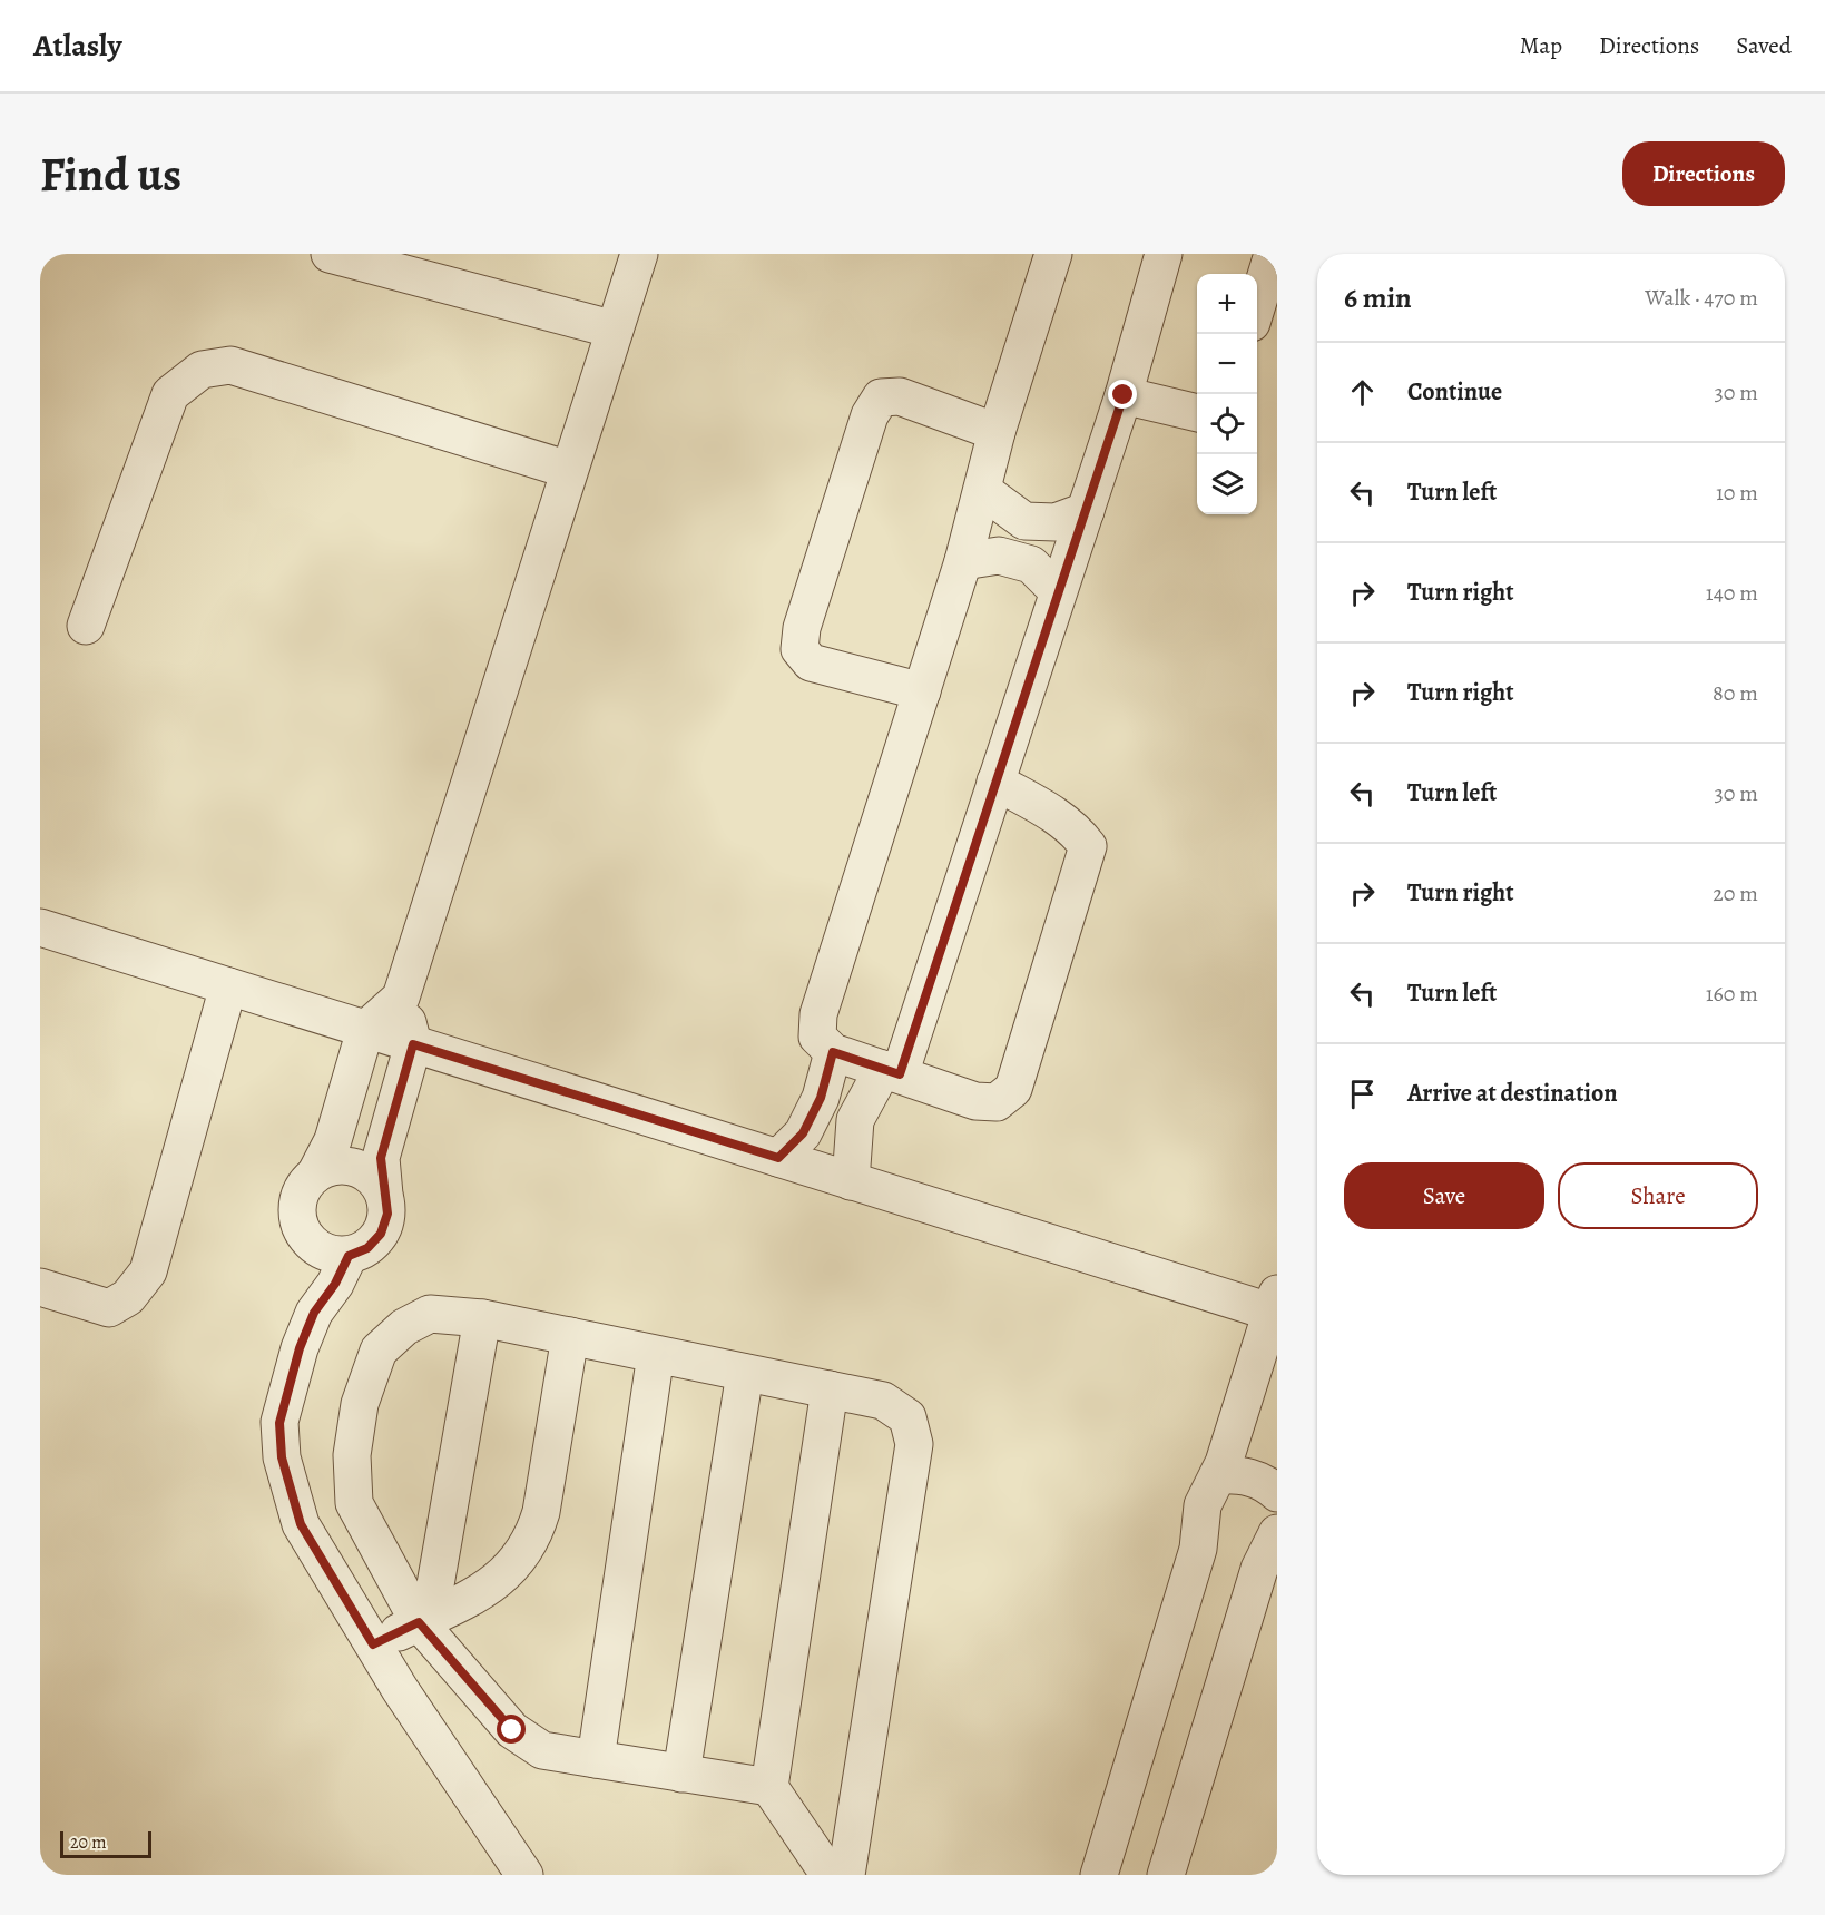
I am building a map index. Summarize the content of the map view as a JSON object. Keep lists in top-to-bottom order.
{
  "scale_bar": "20 m",
  "page": {
    "header": "Atlasly",
    "nav": ["Map", "Directions", "Saved"],
    "buttons": [
      "Directions",
      ["Save", "Share"]
    ],
    "title": "Find us",
    "heading": ["6 min", "Walk · 470 m"],
    "map_buttons": ["+", "−"],
    "list": [
      ["Continue", "30 m"],
      ["Turn left", "10 m"],
      ["Turn right", "140 m"],
      ["Turn right", "80 m"],
      ["Turn left", "30 m"],
      ["Turn right", "20 m"],
      ["Turn left", "160 m"],
      "Arrive at destination"
    ],
    "scale": "20 m"
  }
}
